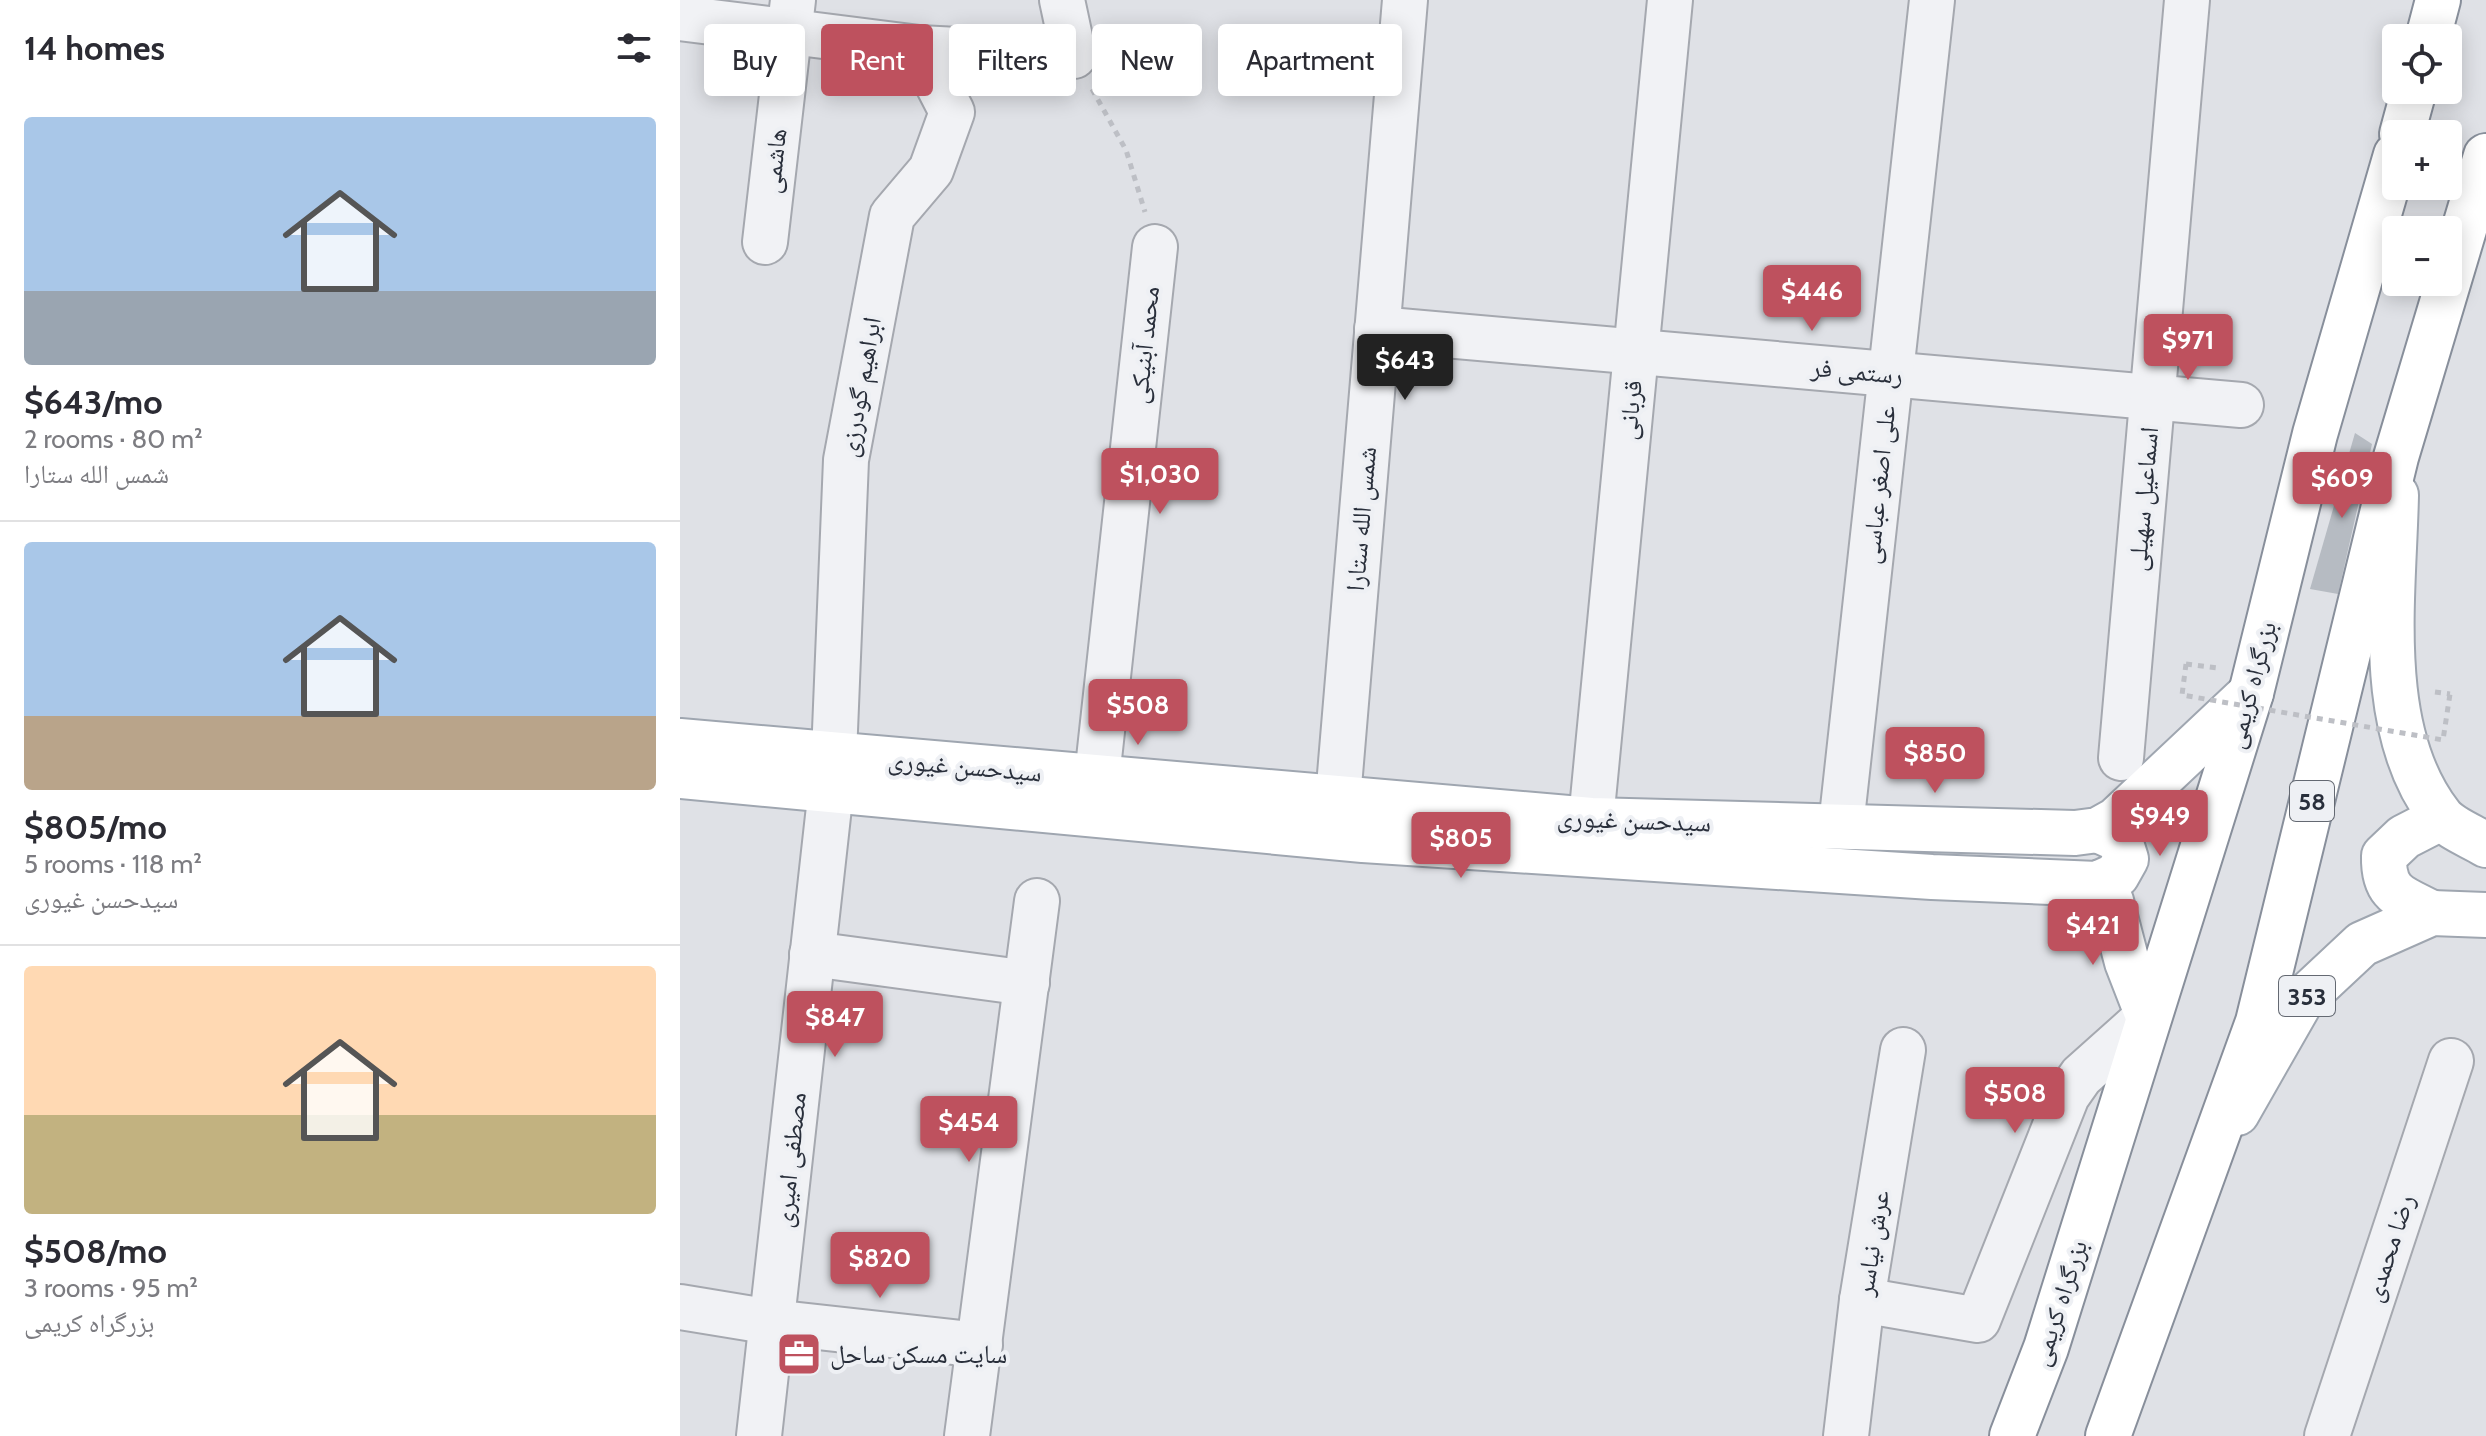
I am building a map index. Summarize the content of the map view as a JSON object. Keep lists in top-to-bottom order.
{
  "streets": {
    "main road": [
      "بزرگراه کریمی",
      "سیدحسن غیوری",
      "58",
      "353"
    ],
    "street": [
      "هاشمی",
      "محمد آبنیکی",
      "رستمی فر",
      "ابراهیم گودرزی",
      "قربانی",
      "علی اصغر عباسی",
      "اسماعیل سهیلی",
      "شمس الله ستارا",
      "مصطفی امیری",
      "عرش نیاسر",
      "رضا محمدی"
    ]
  },
  "crossings": [
    ["محمد آبنیکی", "سیدحسن غیوری"],
    ["رستمی فر", "قربانی"],
    ["رستمی فر", "علی اصغر عباسی"],
    ["رستمی فر", "اسماعیل سهیلی"],
    ["رستمی فر", "شمس الله ستارا"],
    ["ابراهیم گودرزی", "سیدحسن غیوری"],
    ["ابراهیم گودرزی", "مصطفی امیری"],
    ["قربانی", "سیدحسن غیوری"],
    ["علی اصغر عباسی", "سیدحسن غیوری"],
    ["شمس الله ستارا", "سیدحسن غیوری"],
    ["سیدحسن غیوری", "مصطفی امیری"],
    ["58", "353"]
  ],
  "places": {
    "office": ["سایت مسکن ساحل"]
  },
  "page": {
    "heading": "14 homes",
    "map_buttons": ["+", "−"],
    "chip": [
      "Buy",
      "Rent",
      "Filters",
      "New",
      "Apartment"
    ],
    "list": [
      {
        "name": "$643/mo",
        "note": "2 rooms · 80 m² · شمس الله ستارا"
      },
      {
        "name": "$805/mo",
        "note": "5 rooms · 118 m² · سیدحسن غیوری"
      },
      {
        "name": "$508/mo",
        "note": "3 rooms · 95 m² · بزرگراه کریمی"
      }
    ],
    "price": [
      "$446",
      "$971",
      "$643",
      "$1,030",
      "$609",
      "$508",
      "$850",
      "$949",
      "$805",
      "$421",
      "$847",
      "$508",
      "$454",
      "$820"
    ]
  }
}
